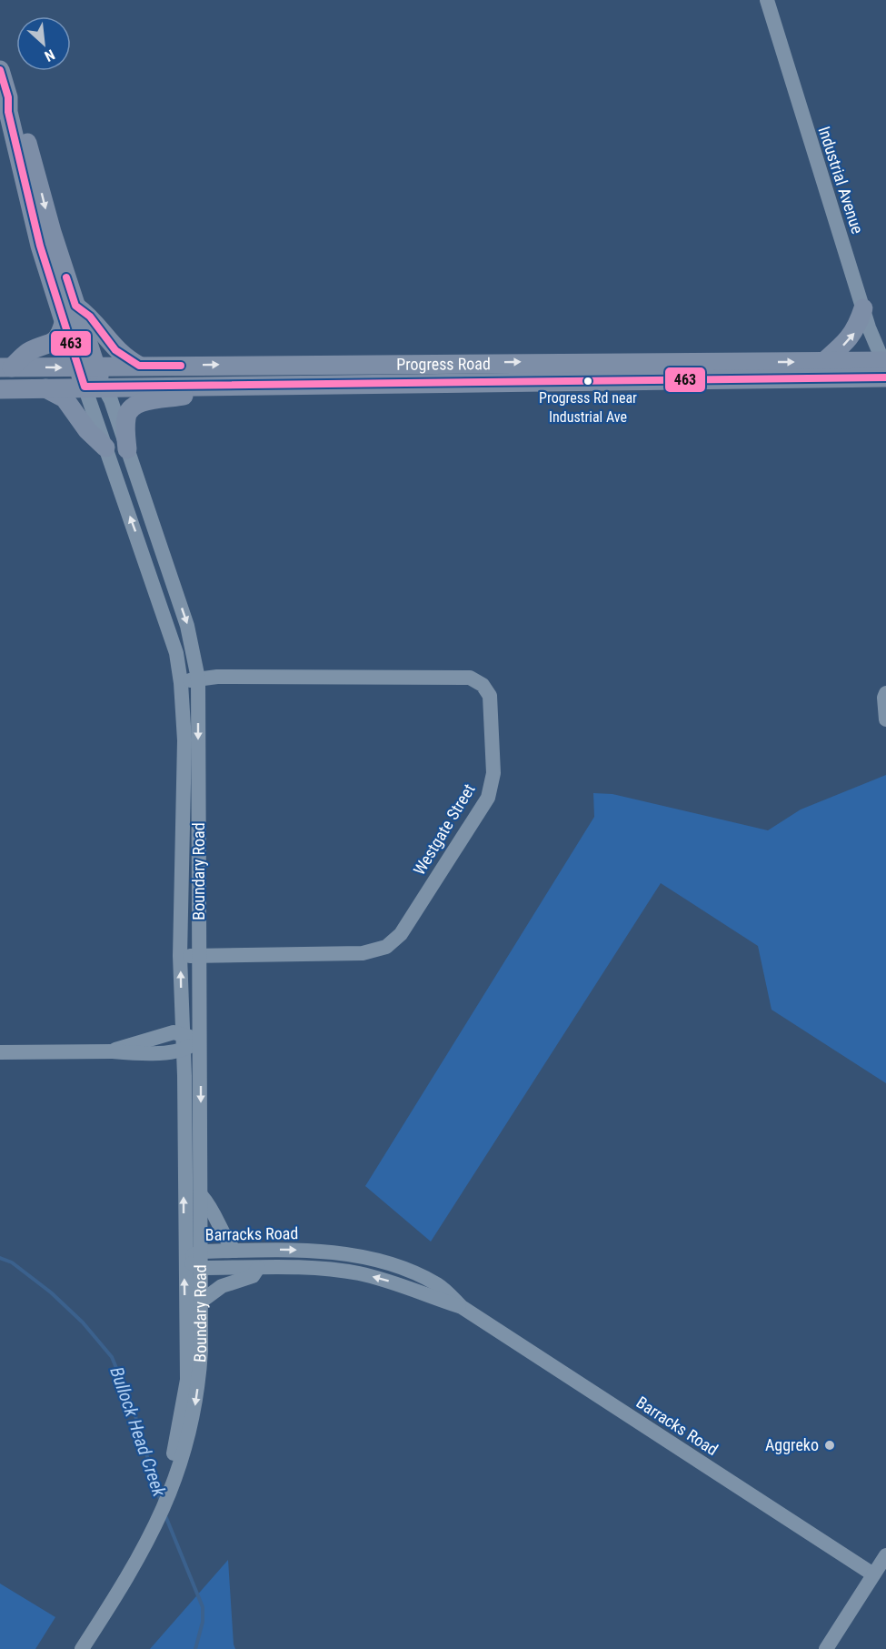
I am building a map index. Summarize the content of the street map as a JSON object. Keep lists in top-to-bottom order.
{
  "streets": {
    "main road": ["Progress Road", "Boundary Road"],
    "street": ["Industrial Avenue", "Westgate Street", "Barracks Road"]
  },
  "crossings": [
    ["Industrial Avenue", "Progress Road"],
    ["Progress Road", "Boundary Road"],
    ["Westgate Street", "Boundary Road"],
    ["Boundary Road", "Barracks Road"]
  ],
  "water": ["Bullock Head Creek"],
  "places": ["Progress Rd near Industrial Ave", "Aggreko"],
  "lines": ["transit line 463"],
  "north": "bottom right"
}
